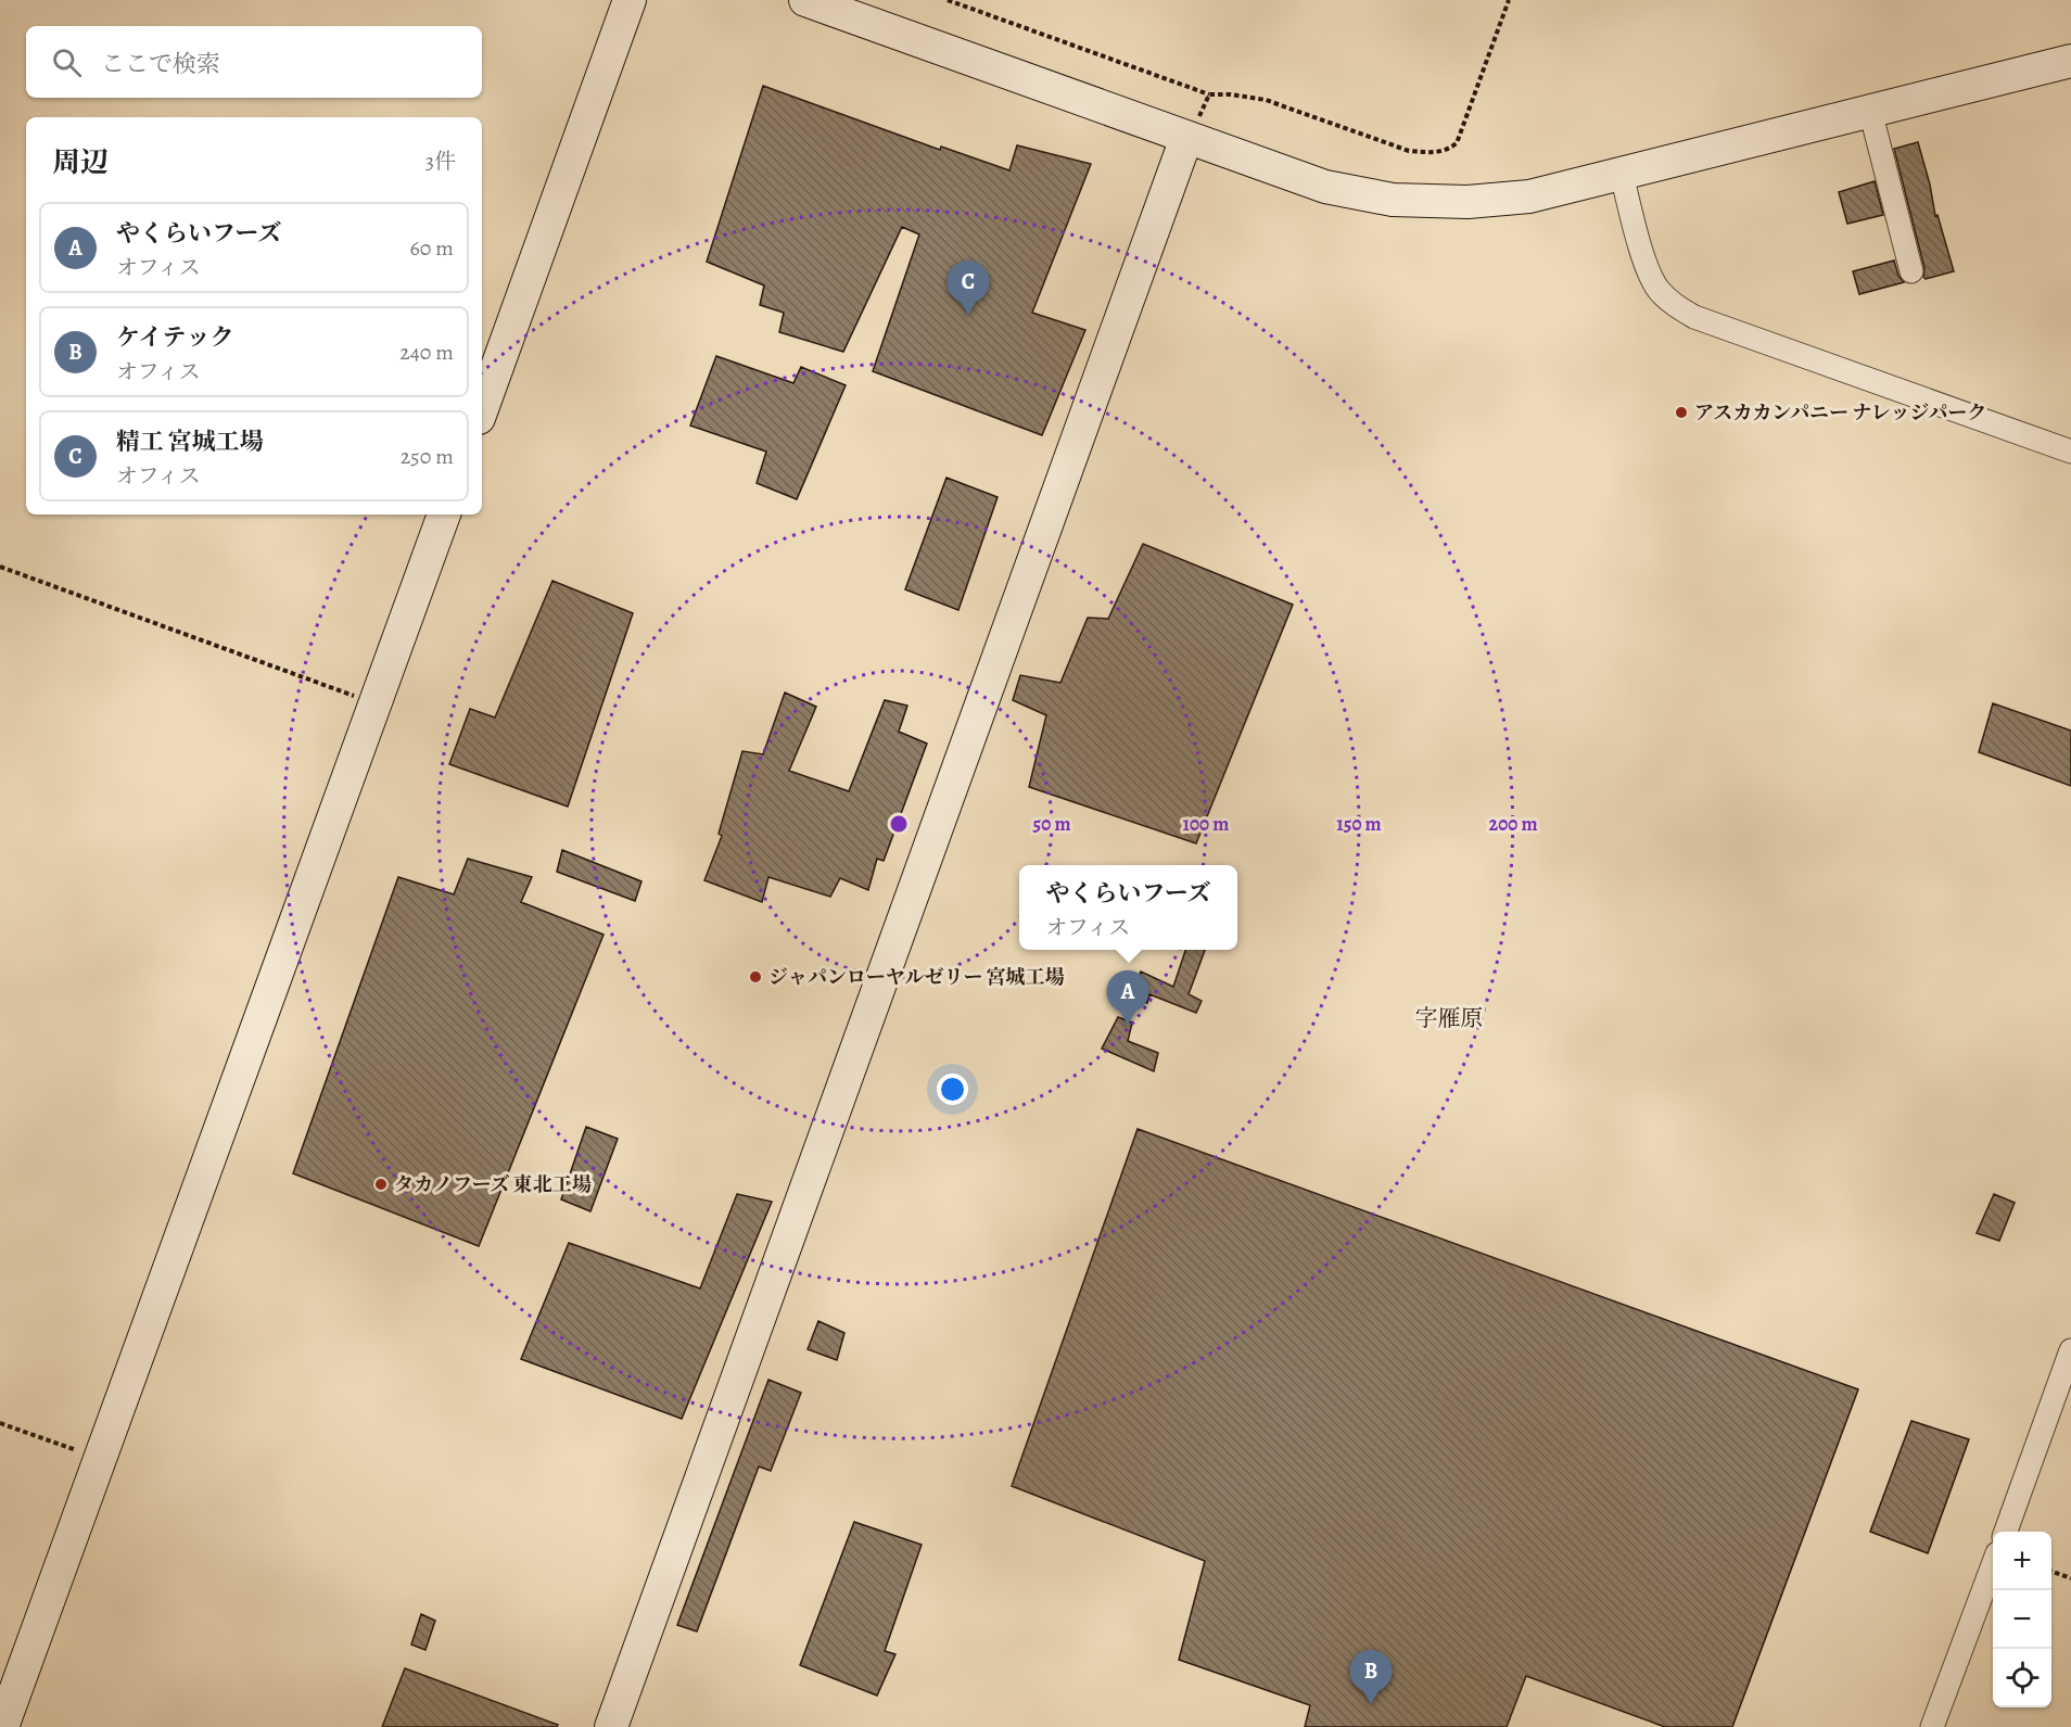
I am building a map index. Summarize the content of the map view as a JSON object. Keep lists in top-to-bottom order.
{
  "districts": ["字雁原"],
  "places": ["アスカカンパニー ナレッジパーク", "ジャパンローヤルゼリー 宮城工場", "タカノフーズ 東北工場"],
  "page": {
    "search": "ここで検索",
    "heading": ["周辺", "3件"],
    "list": [
      {
        "mark": "A",
        "name": "やくらいフーズ",
        "note": "オフィス",
        "value": "60 m"
      },
      {
        "mark": "B",
        "name": "ケイテック",
        "note": "オフィス",
        "value": "240 m"
      },
      {
        "mark": "C",
        "name": "精工 宮城工場",
        "note": "オフィス",
        "value": "250 m"
      }
    ],
    "pins": ["C", "A", "B"],
    "popup": ["やくらいフーズ", "オフィス"],
    "map_buttons": ["+", "−"]
  },
  "rings": [
    "50 m",
    "100 m",
    "150 m",
    "200 m"
  ]
}
